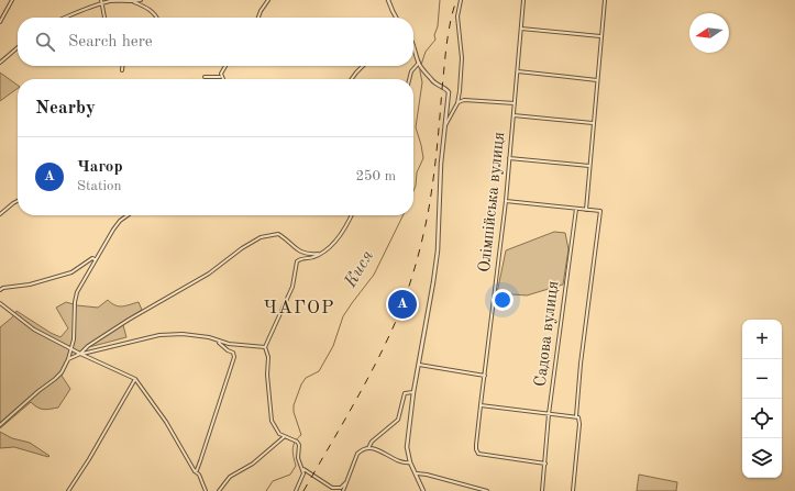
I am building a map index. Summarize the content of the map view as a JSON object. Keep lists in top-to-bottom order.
{
  "streets": {
    "street": ["Олімпійська вулиця", "Садова вулиця"]
  },
  "crossings": [
    ["Олімпійська вулиця", "Садова вулиця"]
  ],
  "districts": ["ЧАГОР"],
  "water": ["Кися"],
  "north": "left",
  "page": {
    "search": "Search here",
    "heading": "Nearby",
    "list": [
      {
        "mark": "A",
        "name": "Чагор",
        "note": "Station",
        "value": "250 m"
      }
    ],
    "pins": "A",
    "map_buttons": ["+", "−"]
  }
}
